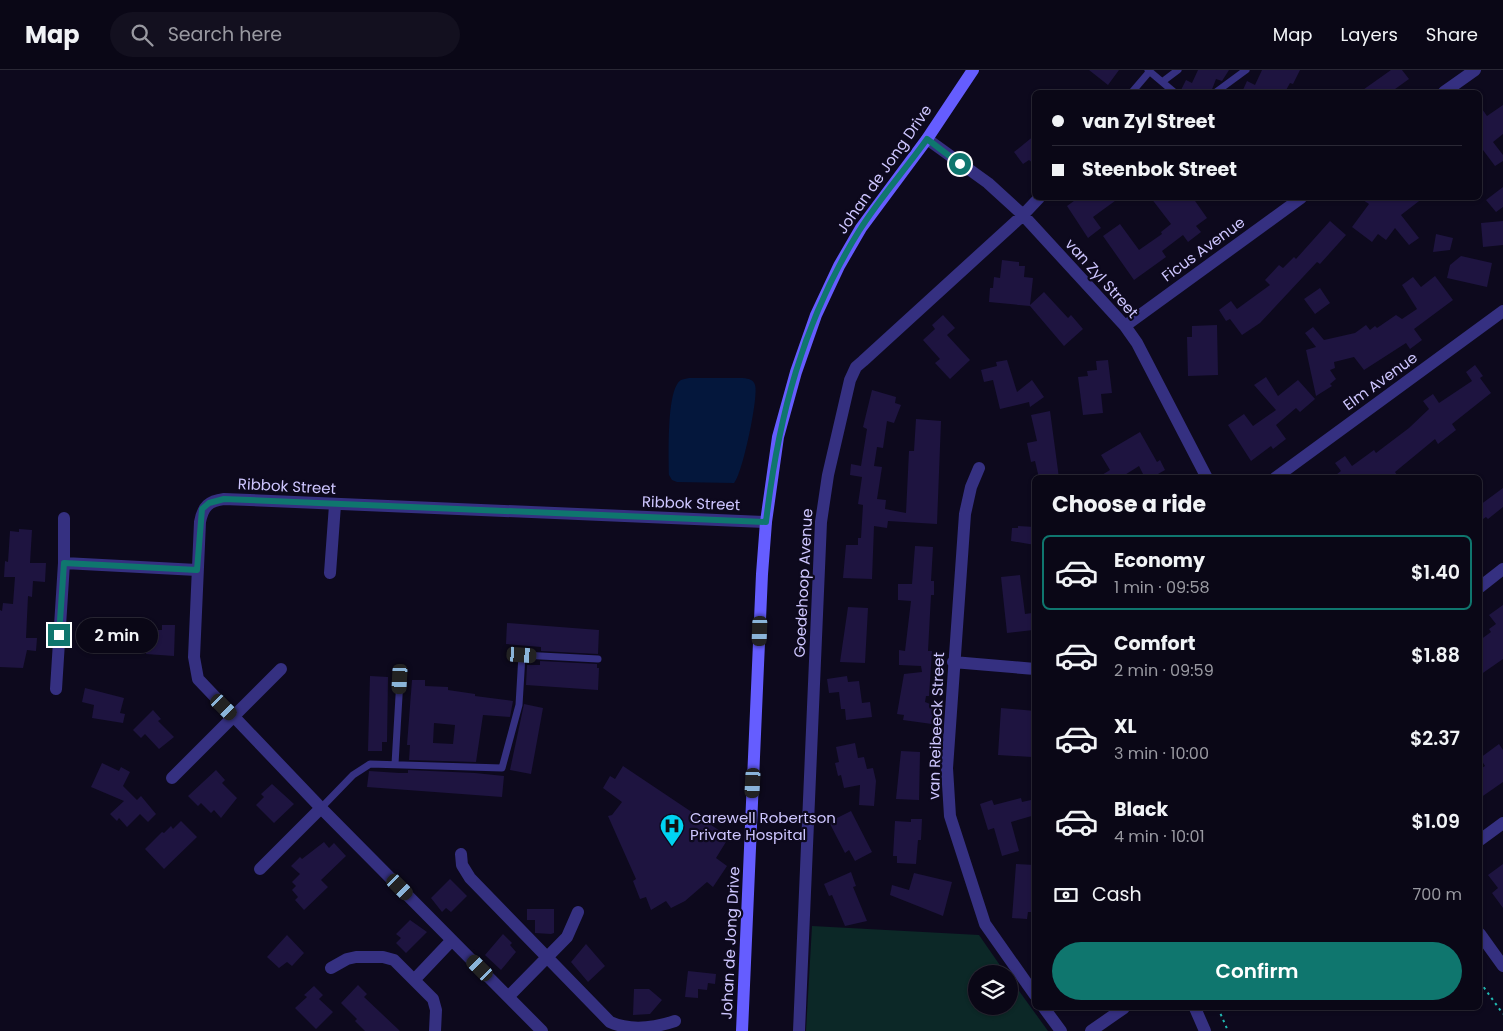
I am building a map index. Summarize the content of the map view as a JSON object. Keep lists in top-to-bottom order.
{
  "streets": {
    "street": [
      "Johan de Jong Drive",
      "Ficus Avenue",
      "van Zyl Street",
      "Elm Avenue",
      "Ribbok Street",
      "Goedehoop Avenue",
      "van Reibeeck Street"
    ]
  },
  "crossings": [
    ["Johan de Jong Drive", "van Zyl Street"],
    ["Johan de Jong Drive", "Ribbok Street"],
    ["Ficus Avenue", "van Zyl Street"],
    ["van Zyl Street", "Goedehoop Avenue"]
  ],
  "places": {
    "hospital": ["Carewell Robertson Private Hospital"]
  },
  "page": {
    "header": "Map",
    "search": "Search here",
    "nav": ["Map", "Layers", "Share"],
    "banner": ["van Zyl Street", "Steenbok Street"],
    "heading": "Choose a ride",
    "list": [
      {
        "name": "Economy",
        "note": "1 min · 09:58",
        "value": "$1.40"
      },
      {
        "name": "Comfort",
        "note": "2 min · 09:59",
        "value": "$1.88"
      },
      {
        "name": "XL",
        "note": "3 min · 10:00",
        "value": "$2.37"
      },
      {
        "name": "Black",
        "note": "4 min · 10:01",
        "value": "$1.09"
      }
    ],
    "bubble": "2 min",
    "pay": ["Cash", "700 m"],
    "buttons": "Confirm"
  }
}
